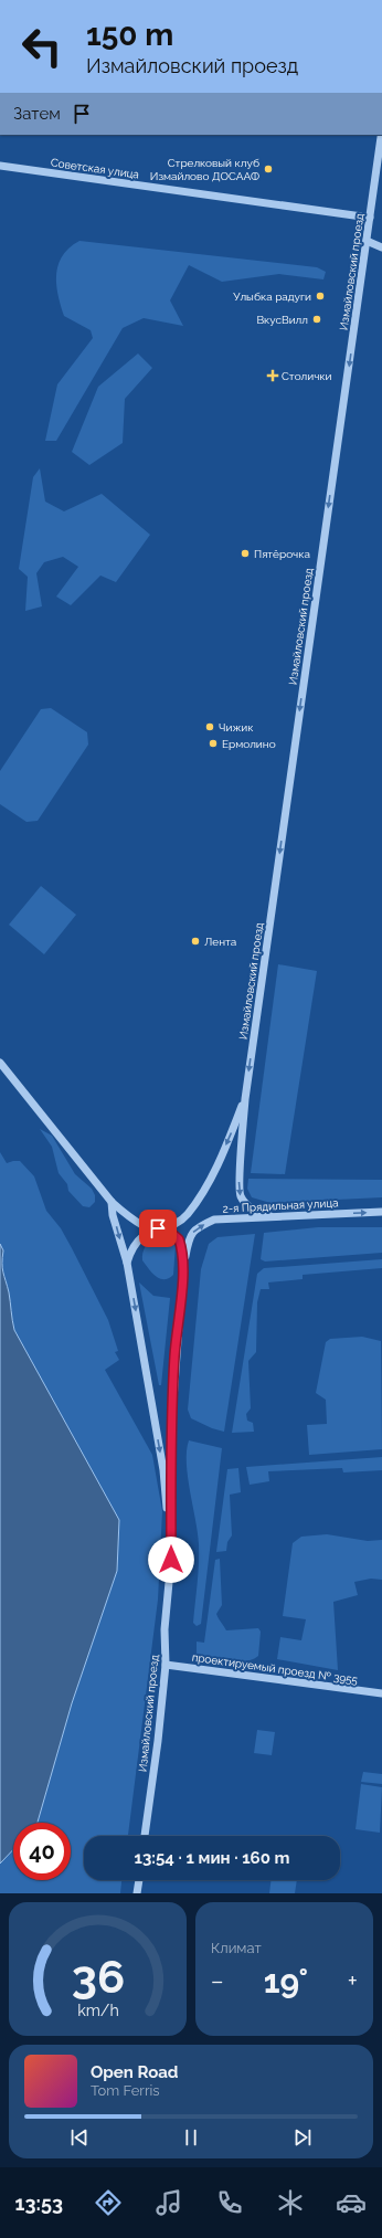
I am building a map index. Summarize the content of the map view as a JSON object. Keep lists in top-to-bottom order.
{
  "streets": {
    "street": [
      "Советская улица",
      "Измайловский проезд",
      "2-я Прядильная улица",
      "проектируемый проезд № 3955"
    ]
  },
  "crossings": [
    ["Советская улица", "Измайловский проезд"],
    ["Измайловский проезд", "2-я Прядильная улица"],
    ["Измайловский проезд", "проектируемый проезд № 3955"]
  ],
  "one_way": ["Измайловский проезд", "2-я Прядильная улица"],
  "places": {
    "other": [
      "Стрелковый клуб Измайлово ДОСААФ",
      "Улыбка радуги",
      "ВкусВилл",
      "Пятёрочка",
      "Чижик",
      "Ермолино",
      "Лента"
    ],
    "health": ["Столички"]
  },
  "page": {
    "turn": ["150 m", "Измайловский проезд"],
    "then": "Затем",
    "limit": "40",
    "trip": "13:54 · 1 мин · 160 m",
    "tile": "Климат",
    "heat": ["−", "19°", "+"],
    "song": ["Open Road", "Tom Ferris"],
    "tabs": "13:53",
    "gauge": ["36", "km/h"]
  }
}
